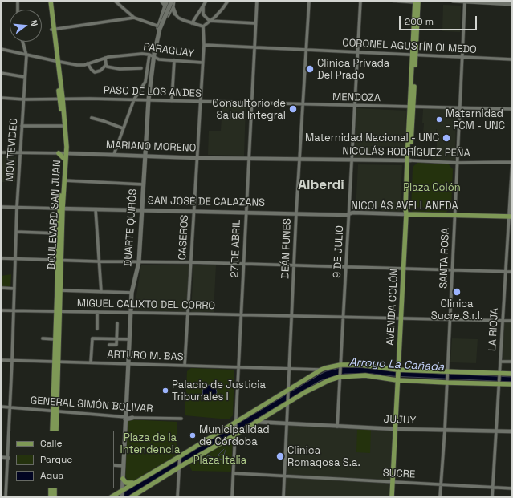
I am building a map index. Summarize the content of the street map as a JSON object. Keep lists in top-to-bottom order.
{
  "streets": {
    "main road": [
      "NICOLÁS AVELLANEDA",
      "BOULEVARD SAN JUAN",
      "DUARTE QUIRÓS",
      "AVENIDA COLÓN"
    ],
    "street": [
      "CORONEL AGUSTÍN OLMEDO",
      "PARAGUAY",
      "PASO DE LOS ANDES",
      "MENDOZA",
      "MARIANO MORENO",
      "MONTEVIDEO",
      "NICOLÁS RODRÍGUEZ PEÑA",
      "SAN JOSÉ DE CALAZANS",
      "CASEROS",
      "27 DE ABRIL",
      "DEÁN FUNES",
      "9 DE JULIO",
      "SANTA ROSA",
      "MIGUEL CALIXTO DEL CORRO",
      "LA RIOJA",
      "ARTURO M. BAS",
      "GENERAL SIMÓN BOLIVAR",
      "JUJUY",
      "SUCRE"
    ]
  },
  "crossings": [
    ["CORONEL AGUSTÍN OLMEDO", "PARAGUAY"],
    ["CORONEL AGUSTÍN OLMEDO", "DEÁN FUNES"],
    ["CORONEL AGUSTÍN OLMEDO", "9 DE JULIO"],
    ["CORONEL AGUSTÍN OLMEDO", "SANTA ROSA"],
    ["CORONEL AGUSTÍN OLMEDO", "AVENIDA COLÓN"],
    ["PARAGUAY", "MONTEVIDEO"],
    ["PARAGUAY", "BOULEVARD SAN JUAN"],
    ["PARAGUAY", "DUARTE QUIRÓS"],
    ["PARAGUAY", "CASEROS"],
    ["PARAGUAY", "27 DE ABRIL"],
    ["PARAGUAY", "DEÁN FUNES"],
    ["PASO DE LOS ANDES", "MENDOZA"],
    ["PASO DE LOS ANDES", "MONTEVIDEO"],
    ["PASO DE LOS ANDES", "BOULEVARD SAN JUAN"],
    ["PASO DE LOS ANDES", "DUARTE QUIRÓS"],
    ["PASO DE LOS ANDES", "CASEROS"],
    ["PASO DE LOS ANDES", "27 DE ABRIL"],
    ["PASO DE LOS ANDES", "DEÁN FUNES"],
    ["MENDOZA", "DEÁN FUNES"],
    ["MENDOZA", "9 DE JULIO"],
    ["MENDOZA", "SANTA ROSA"],
    ["MENDOZA", "AVENIDA COLÓN"],
    ["MARIANO MORENO", "NICOLÁS RODRÍGUEZ PEÑA"],
    ["MARIANO MORENO", "BOULEVARD SAN JUAN"],
    ["MARIANO MORENO", "DUARTE QUIRÓS"],
    ["MARIANO MORENO", "CASEROS"],
    ["MARIANO MORENO", "27 DE ABRIL"],
    ["MARIANO MORENO", "DEÁN FUNES"],
    ["MONTEVIDEO", "SAN JOSÉ DE CALAZANS"],
    ["MONTEVIDEO", "MIGUEL CALIXTO DEL CORRO"],
    ["MONTEVIDEO", "ARTURO M. BAS"],
    ["MONTEVIDEO", "GENERAL SIMÓN BOLIVAR"],
    ["NICOLÁS RODRÍGUEZ PEÑA", "DEÁN FUNES"],
    ["NICOLÁS RODRÍGUEZ PEÑA", "9 DE JULIO"],
    ["NICOLÁS RODRÍGUEZ PEÑA", "SANTA ROSA"],
    ["NICOLÁS RODRÍGUEZ PEÑA", "AVENIDA COLÓN"],
    ["NICOLÁS RODRÍGUEZ PEÑA", "LA RIOJA"],
    ["SAN JOSÉ DE CALAZANS", "NICOLÁS AVELLANEDA"],
    ["SAN JOSÉ DE CALAZANS", "BOULEVARD SAN JUAN"],
    ["SAN JOSÉ DE CALAZANS", "DUARTE QUIRÓS"],
    ["SAN JOSÉ DE CALAZANS", "CASEROS"],
    ["SAN JOSÉ DE CALAZANS", "27 DE ABRIL"],
    ["SAN JOSÉ DE CALAZANS", "DEÁN FUNES"],
    ["NICOLÁS AVELLANEDA", "DEÁN FUNES"],
    ["NICOLÁS AVELLANEDA", "9 DE JULIO"],
    ["NICOLÁS AVELLANEDA", "SANTA ROSA"],
    ["NICOLÁS AVELLANEDA", "AVENIDA COLÓN"],
    ["NICOLÁS AVELLANEDA", "LA RIOJA"],
    ["BOULEVARD SAN JUAN", "MIGUEL CALIXTO DEL CORRO"],
    ["BOULEVARD SAN JUAN", "ARTURO M. BAS"],
    ["BOULEVARD SAN JUAN", "GENERAL SIMÓN BOLIVAR"],
    ["DUARTE QUIRÓS", "MIGUEL CALIXTO DEL CORRO"],
    ["DUARTE QUIRÓS", "ARTURO M. BAS"],
    ["DUARTE QUIRÓS", "GENERAL SIMÓN BOLIVAR"],
    ["CASEROS", "MIGUEL CALIXTO DEL CORRO"],
    ["CASEROS", "ARTURO M. BAS"],
    ["27 DE ABRIL", "MIGUEL CALIXTO DEL CORRO"],
    ["27 DE ABRIL", "ARTURO M. BAS"],
    ["27 DE ABRIL", "SUCRE"],
    ["DEÁN FUNES", "MIGUEL CALIXTO DEL CORRO"],
    ["DEÁN FUNES", "ARTURO M. BAS"],
    ["DEÁN FUNES", "JUJUY"],
    ["DEÁN FUNES", "SUCRE"],
    ["9 DE JULIO", "MIGUEL CALIXTO DEL CORRO"],
    ["9 DE JULIO", "JUJUY"],
    ["SANTA ROSA", "MIGUEL CALIXTO DEL CORRO"],
    ["SANTA ROSA", "JUJUY"],
    ["SANTA ROSA", "SUCRE"],
    ["MIGUEL CALIXTO DEL CORRO", "AVENIDA COLÓN"],
    ["MIGUEL CALIXTO DEL CORRO", "LA RIOJA"],
    ["AVENIDA COLÓN", "JUJUY"],
    ["AVENIDA COLÓN", "SUCRE"],
    ["LA RIOJA", "JUJUY"],
    ["LA RIOJA", "SUCRE"]
  ],
  "districts": ["Alberdi"],
  "water": ["Arroyo La Cañada"],
  "parks": ["Plaza Colón", "Plaza de la Intendencia", "Plaza Italia"],
  "places": [
    "Clinica Privada Del Prado",
    "Consultorio de Salud Integral",
    "Maternidad - FCM - UNC",
    "Maternidad Nacional - UNC",
    "Clinica Sucre S.r.l.",
    "Palacio de Justicia Tribunales I",
    "Municipalidad de Córdoba",
    "Clinica Romagosa S.a."
  ],
  "legend": ["Calle", "Parque", "Agua"],
  "scale_bar": "200 m",
  "north": "right"
}
